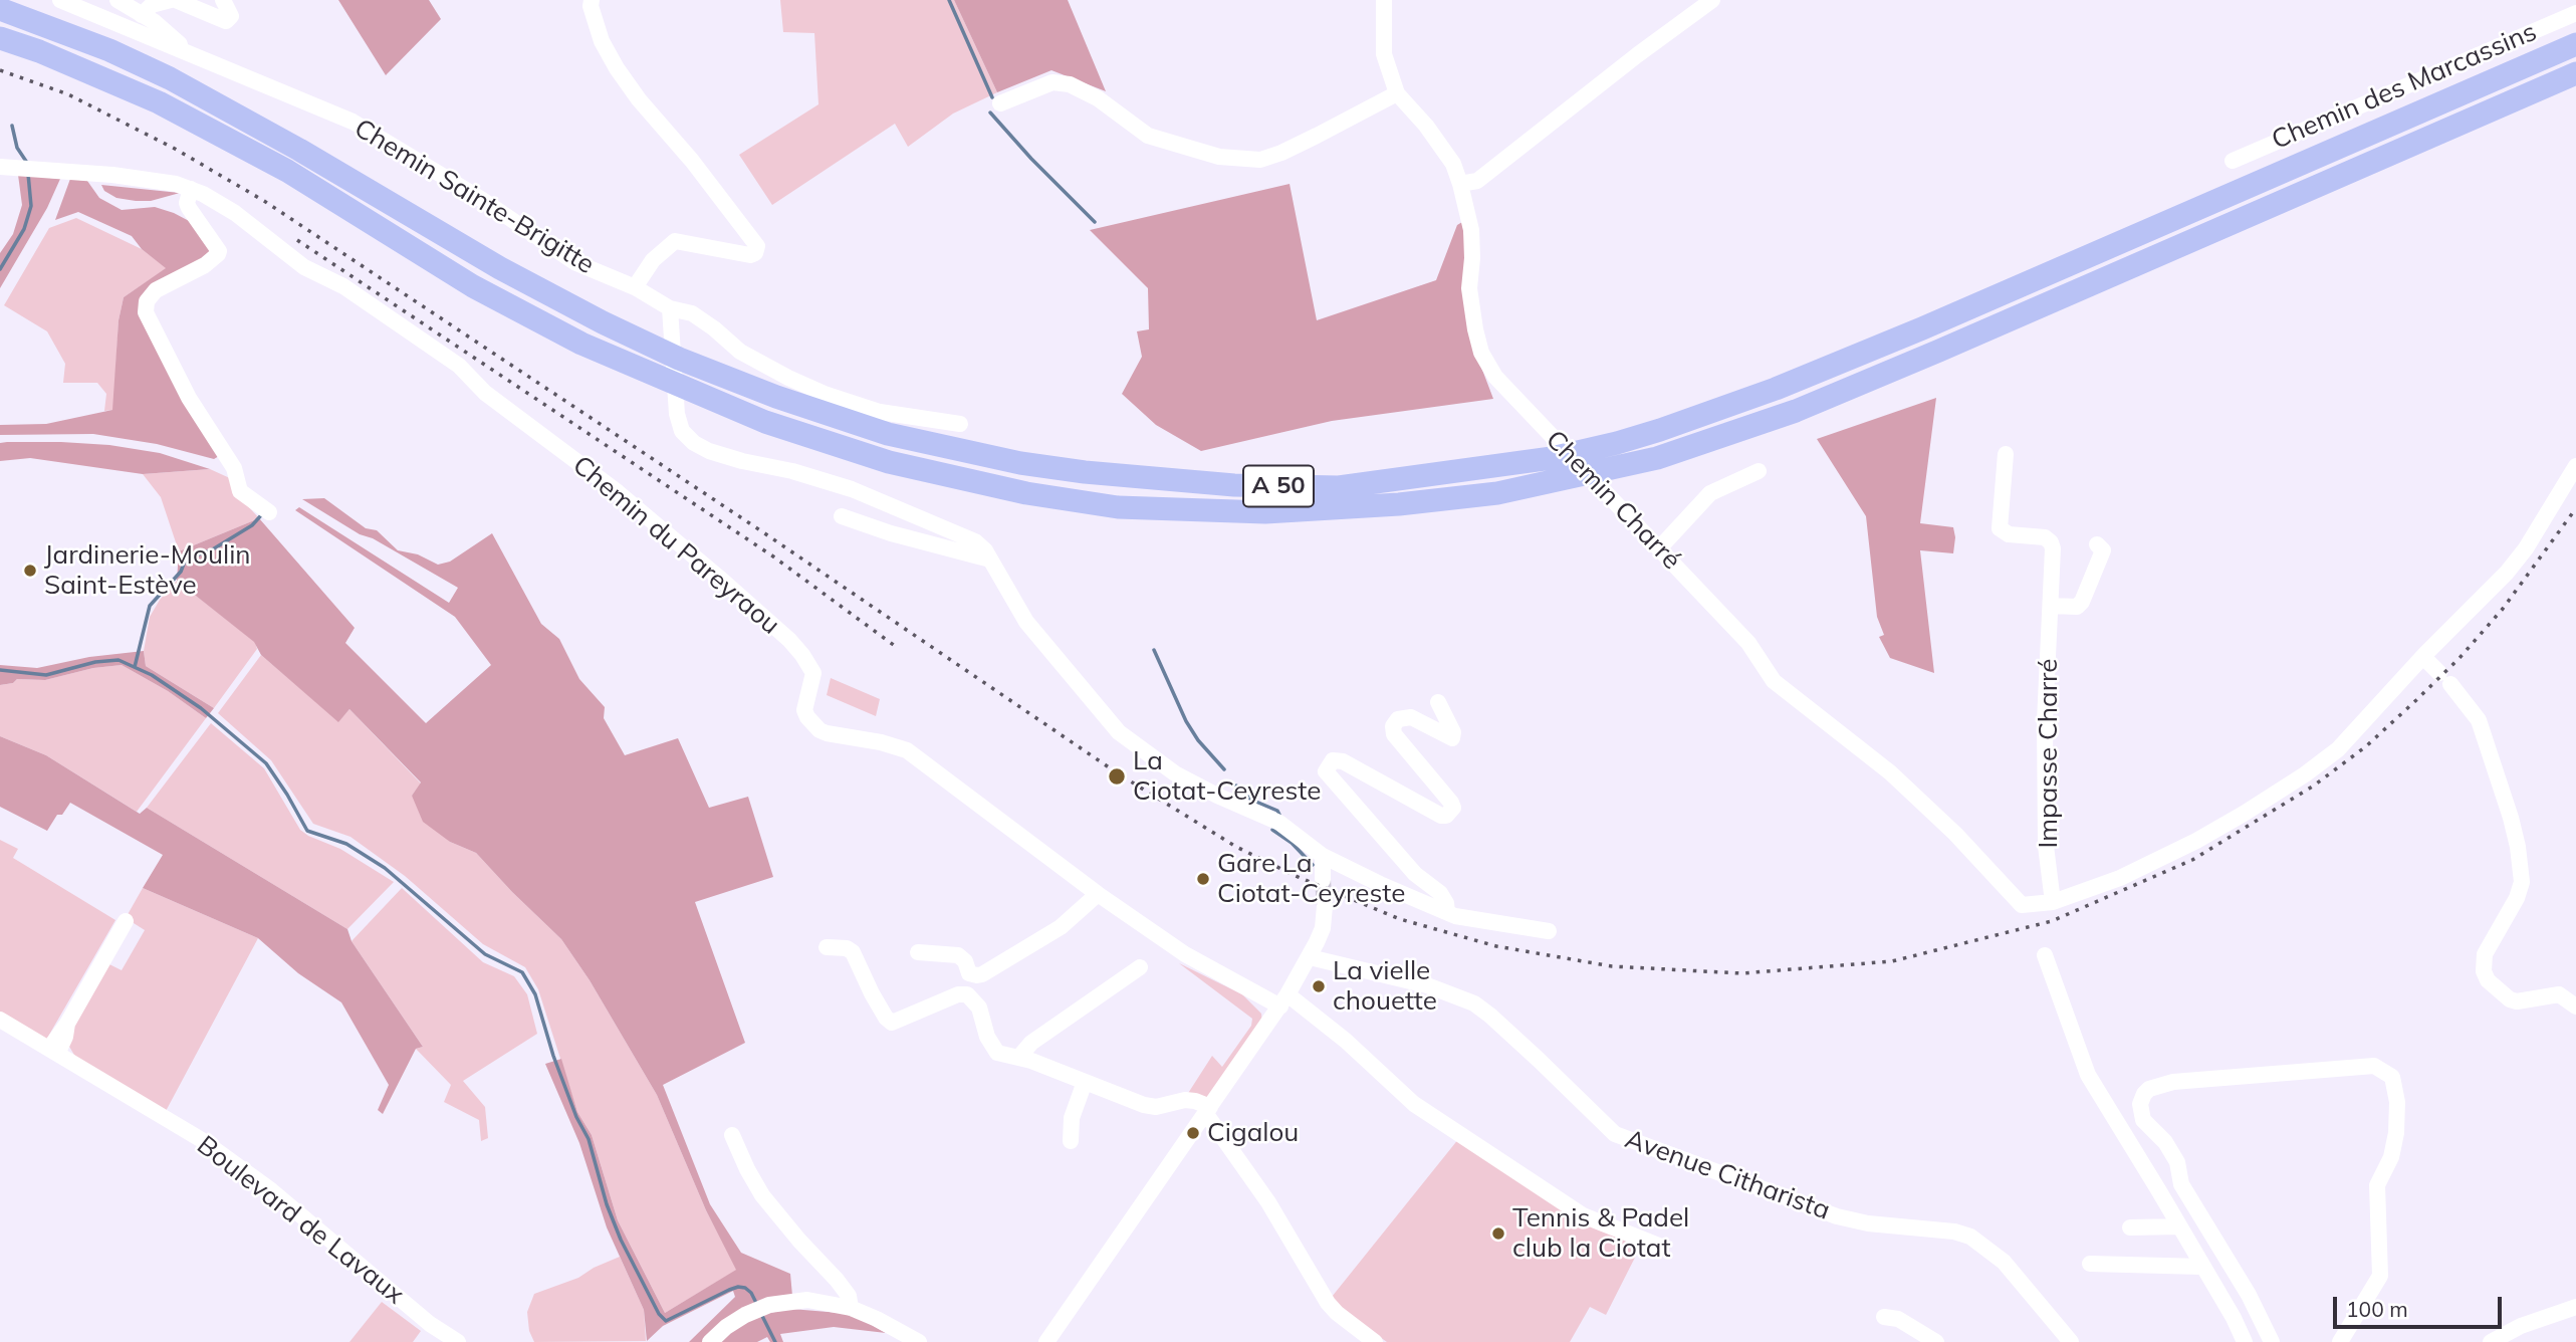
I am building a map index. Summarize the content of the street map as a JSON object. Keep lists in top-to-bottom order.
{
  "streets": {
    "highway": ["A 50"],
    "street": [
      "Chemin des Marcassins",
      "Chemin Sainte-Brigitte",
      "Chemin Charré",
      "Chemin du Pareyraou",
      "Impasse Charré",
      "Avenue Citharista",
      "Boulevard de Lavaux"
    ]
  },
  "crossings": [
    ["Chemin Charré", "Impasse Charré"]
  ],
  "places": [
    "Jardinerie-Moulin Saint-Estève",
    "La Ciotat-Ceyreste",
    "Gare La Ciotat-Ceyreste",
    "La vielle chouette",
    "Cigalou",
    "Tennis & Padel club la Ciotat"
  ],
  "scale_bar": "100 m"
}
